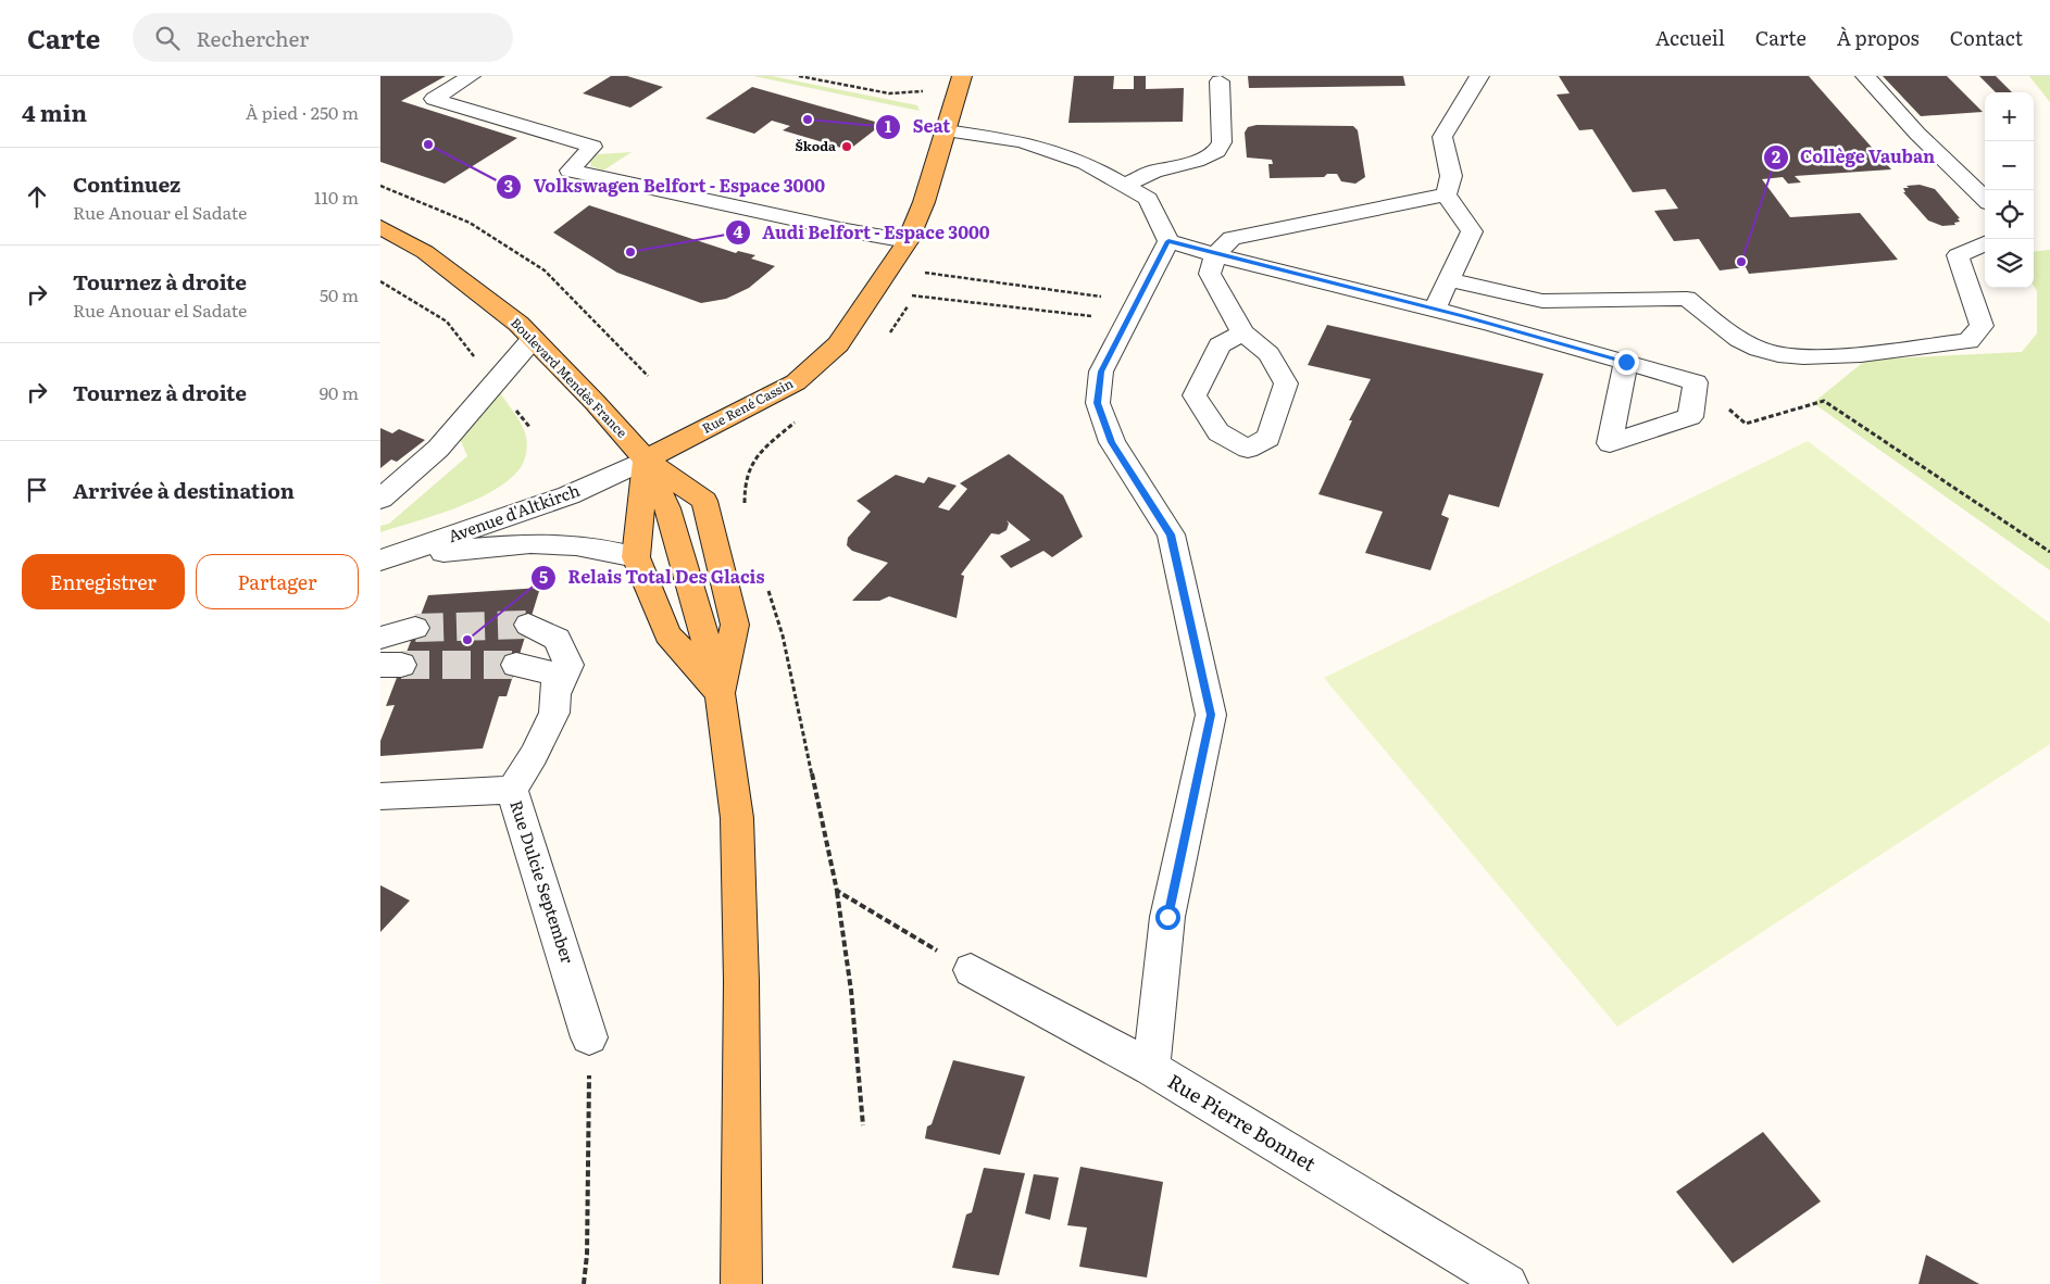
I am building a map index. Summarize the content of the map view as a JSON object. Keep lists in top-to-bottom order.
{
  "streets": {
    "main road": ["Boulevard Mendès France", "Rue René Cassin"],
    "street": ["Avenue d'Altkirch", "Rue Dulcie September", "Rue Pierre Bonnet"]
  },
  "crossings": [
    ["Boulevard Mendès France", "Rue René Cassin"],
    ["Boulevard Mendès France", "Avenue d'Altkirch"],
    ["Rue René Cassin", "Avenue d'Altkirch"]
  ],
  "places": [
    "Seat",
    "Volkswagen Belfort - Espace 3000",
    "Škoda",
    "Audi Belfort - Espace 3000",
    "Collège Vauban",
    "Relais Total Des Glacis"
  ],
  "page": {
    "header": "Carte",
    "search": "Rechercher",
    "nav": [
      "Accueil",
      "Carte",
      "À propos",
      "Contact"
    ],
    "heading": ["4 min", "À pied · 250 m"],
    "map_buttons": ["+", "−"],
    "list": [
      ["Continuez", "Rue Anouar el Sadate", "110 m"],
      ["Tournez à droite", "Rue Anouar el Sadate", "50 m"],
      ["Tournez à droite", "90 m"],
      "Arrivée à destination"
    ],
    "buttons": ["Enregistrer", "Partager"]
  }
}
